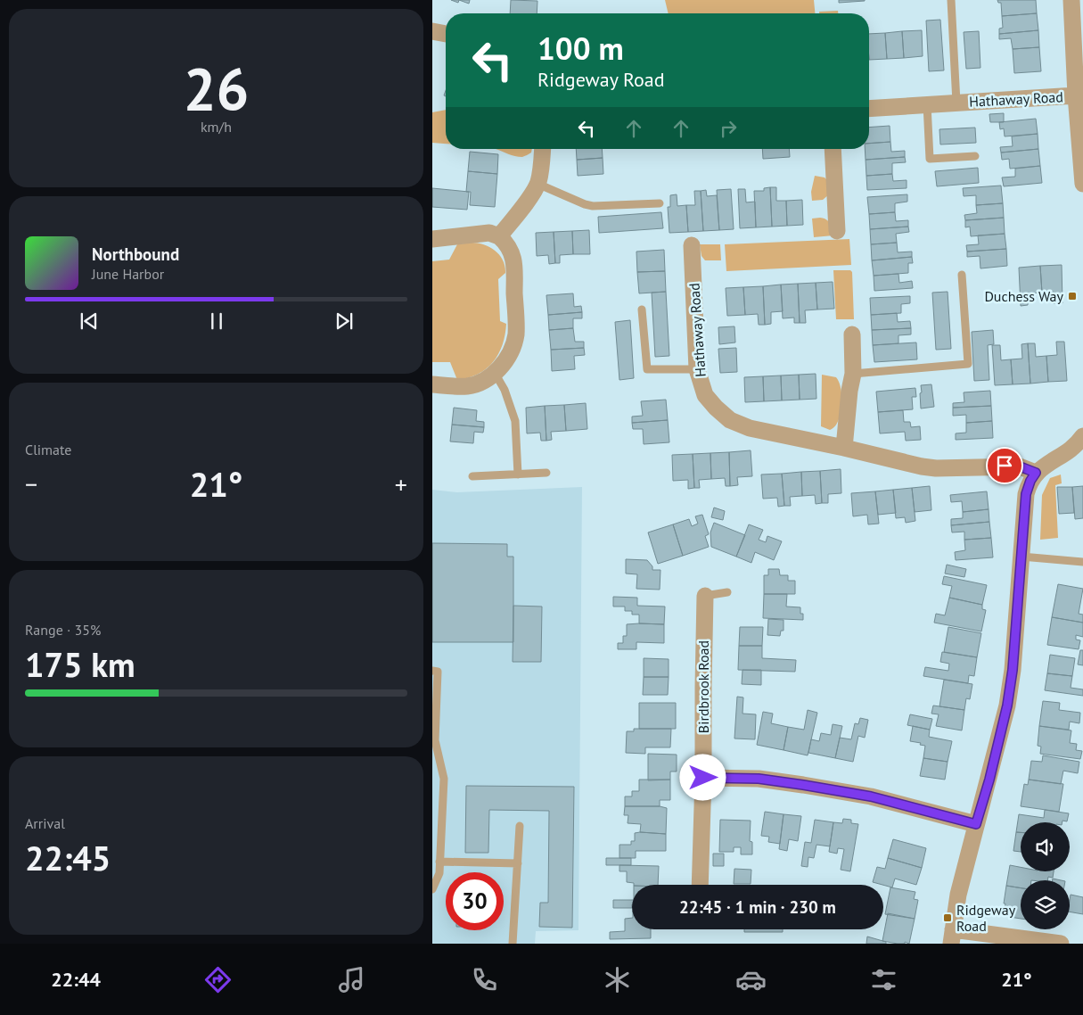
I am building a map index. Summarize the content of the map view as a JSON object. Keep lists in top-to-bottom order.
{
  "streets": {
    "street": ["Hathaway Road", "Birdbrook Road"]
  },
  "places": {
    "transit": ["Duchess Way", "Ridgeway Road"]
  },
  "page": {
    "tile": [
      ["26", "km/h"],
      "Climate",
      ["Range · 35%", "175 km"],
      ["Arrival", "22:45"]
    ],
    "turn": ["100 m", "Ridgeway Road"],
    "song": ["Northbound", "June Harbor"],
    "heat": ["−", "21°", "+"],
    "limit": "30",
    "trip": "22:45 · 1 min · 230 m",
    "tabs": ["22:44", "21°"]
  }
}
